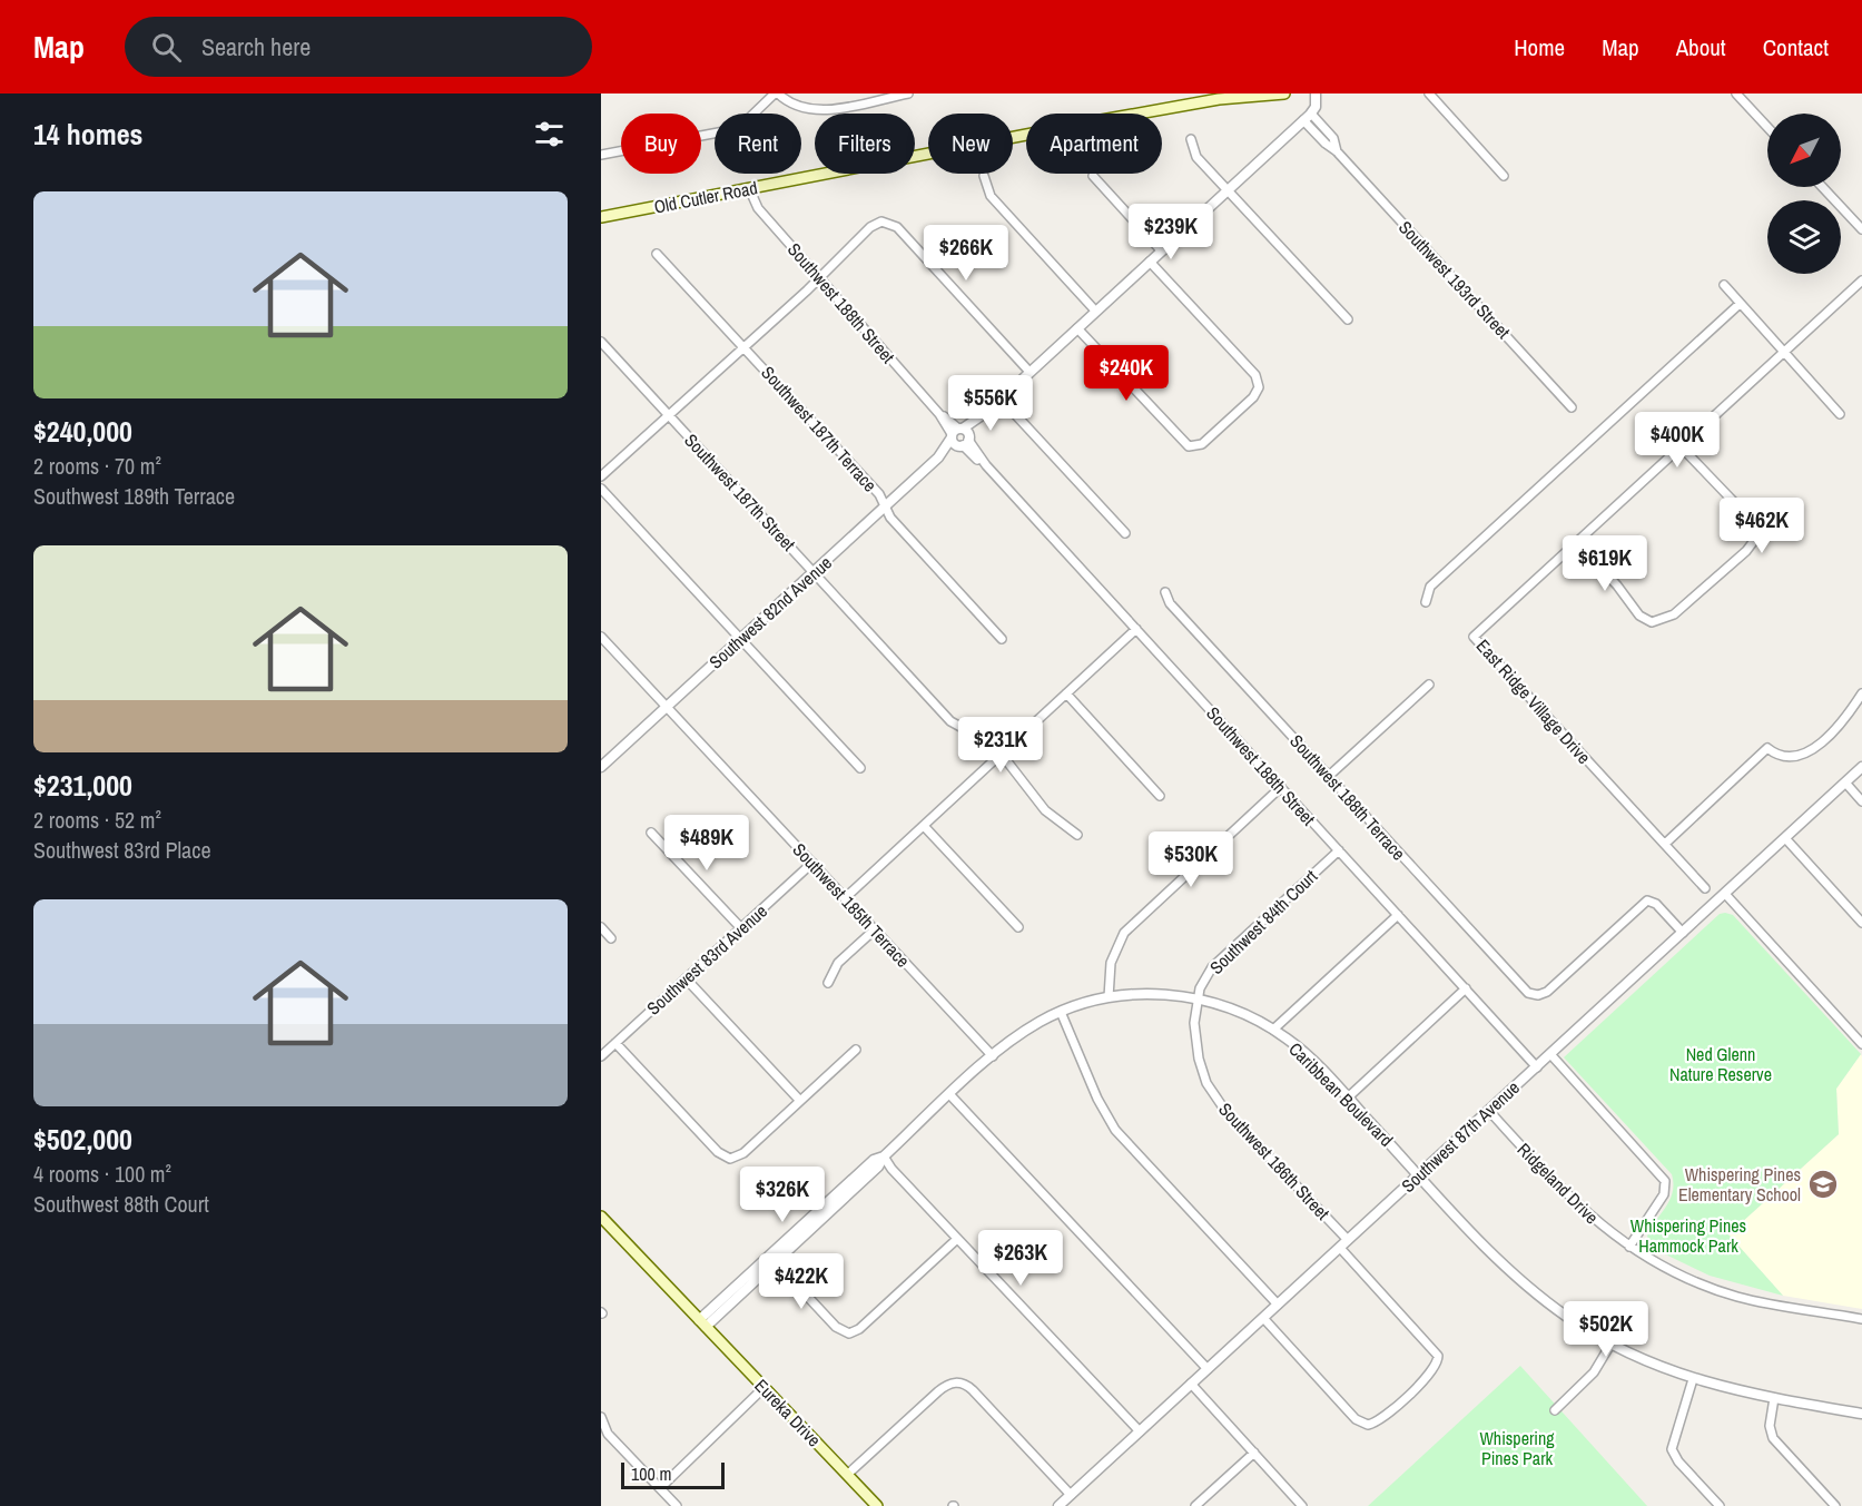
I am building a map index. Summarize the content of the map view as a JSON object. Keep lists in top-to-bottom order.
{
  "streets": {
    "main road": ["Old Cutler Road", "Eureka Drive"],
    "street": [
      "Southwest 193rd Street",
      "Southwest 188th Street",
      "Southwest 187th Terrace",
      "Southwest 187th Street",
      "Southwest 82nd Avenue",
      "East Ridge Village Drive",
      "Southwest 188th Terrace",
      "Southwest 185th Terrace",
      "Southwest 84th Court",
      "Southwest 83rd Avenue",
      "Caribbean Boulevard",
      "Southwest 87th Avenue",
      "Southwest 186th Street",
      "Ridgeland Drive"
    ]
  },
  "crossings": [
    ["Old Cutler Road", "Southwest 188th Street"],
    ["Southwest 193rd Street", "Southwest 82nd Avenue"],
    ["Southwest 188th Street", "Southwest 82nd Avenue"],
    ["Southwest 188th Street", "Southwest 84th Court"],
    ["Southwest 188th Street", "Southwest 87th Avenue"],
    ["Southwest 187th Terrace", "Southwest 82nd Avenue"],
    ["Southwest 187th Street", "Southwest 82nd Avenue"],
    ["Southwest 82nd Avenue", "Southwest 185th Terrace"],
    ["Southwest 188th Terrace", "Southwest 87th Avenue"],
    ["Southwest 185th Terrace", "Southwest 83rd Avenue"],
    ["Southwest 185th Terrace", "Caribbean Boulevard"],
    ["Southwest 84th Court", "Caribbean Boulevard"],
    ["Southwest 84th Court", "Southwest 186th Street"],
    ["Caribbean Boulevard", "Southwest 87th Avenue"],
    ["Caribbean Boulevard", "Southwest 186th Street"],
    ["Caribbean Boulevard", "Eureka Drive"],
    ["Southwest 87th Avenue", "Southwest 186th Street"],
    ["Southwest 87th Avenue", "Ridgeland Drive"]
  ],
  "parks": ["Ned Glenn Nature Reserve", "Whispering Pines Hammock Park", "Whispering Pines Park"],
  "places": {
    "school or university": ["Whispering Pines Elementary School"]
  },
  "scale_bar": "100 m",
  "north": "bottom left",
  "page": {
    "header": "Map",
    "search": "Search here",
    "nav": [
      "Home",
      "Map",
      "About",
      "Contact"
    ],
    "heading": "14 homes",
    "chip": [
      "Buy",
      "Rent",
      "Filters",
      "New",
      "Apartment"
    ],
    "list": [
      {
        "name": "$240,000",
        "note": "2 rooms · 70 m² · Southwest 189th Terrace"
      },
      {
        "name": "$231,000",
        "note": "2 rooms · 52 m² · Southwest 83rd Place"
      },
      {
        "name": "$502,000",
        "note": "4 rooms · 100 m² · Southwest 88th Court"
      }
    ],
    "price": [
      "$239K",
      "$266K",
      "$240K",
      "$556K",
      "$400K",
      "$462K",
      "$619K",
      "$231K",
      "$489K",
      "$530K",
      "$326K",
      "$263K",
      "$422K",
      "$502K"
    ],
    "scale": "100 m"
  }
}
